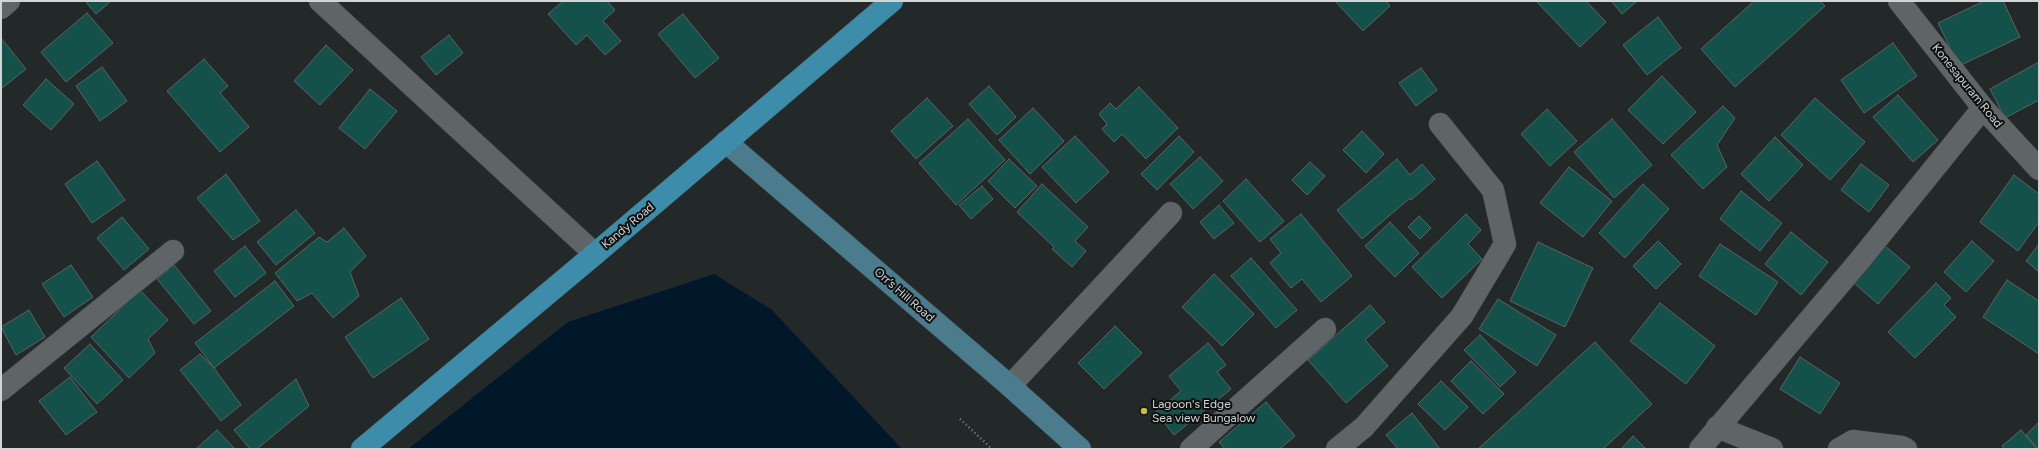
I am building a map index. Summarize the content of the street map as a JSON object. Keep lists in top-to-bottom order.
{
  "streets": {
    "highway": ["Kandy Road"],
    "main road": ["Orr’s Hill Road"],
    "street": ["Konesapuram Road"]
  },
  "crossings": [
    ["Kandy Road", "Orr’s Hill Road"]
  ],
  "places": ["Lagoon's Edge Sea view Bungalow"]
}
